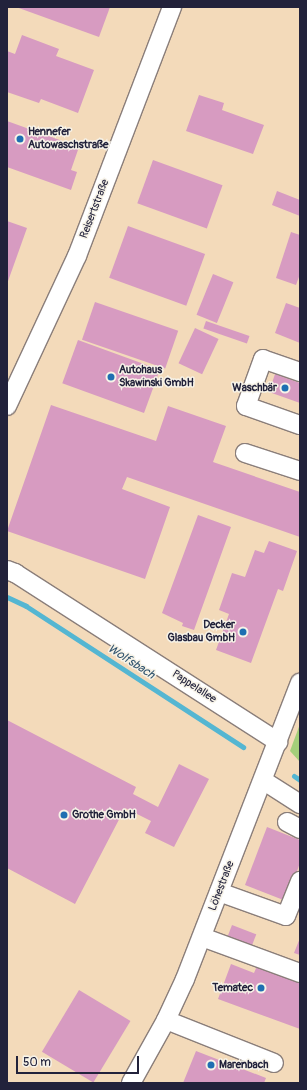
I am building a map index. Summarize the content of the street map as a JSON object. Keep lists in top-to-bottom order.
{
  "streets": {
    "street": ["Reisertstraße", "Pappelallee", "Löhestraße"]
  },
  "crossings": [
    ["Pappelallee", "Löhestraße"]
  ],
  "water": ["Wolfsbach"],
  "places": [
    "Hennefer Autowaschstraße",
    "Autohaus Skawinski GmbH",
    "Waschbär",
    "Decker Glasbau GmbH",
    "Grothe GmbH",
    "Tematec",
    "Marenbach"
  ],
  "scale_bar": "50 m"
}
